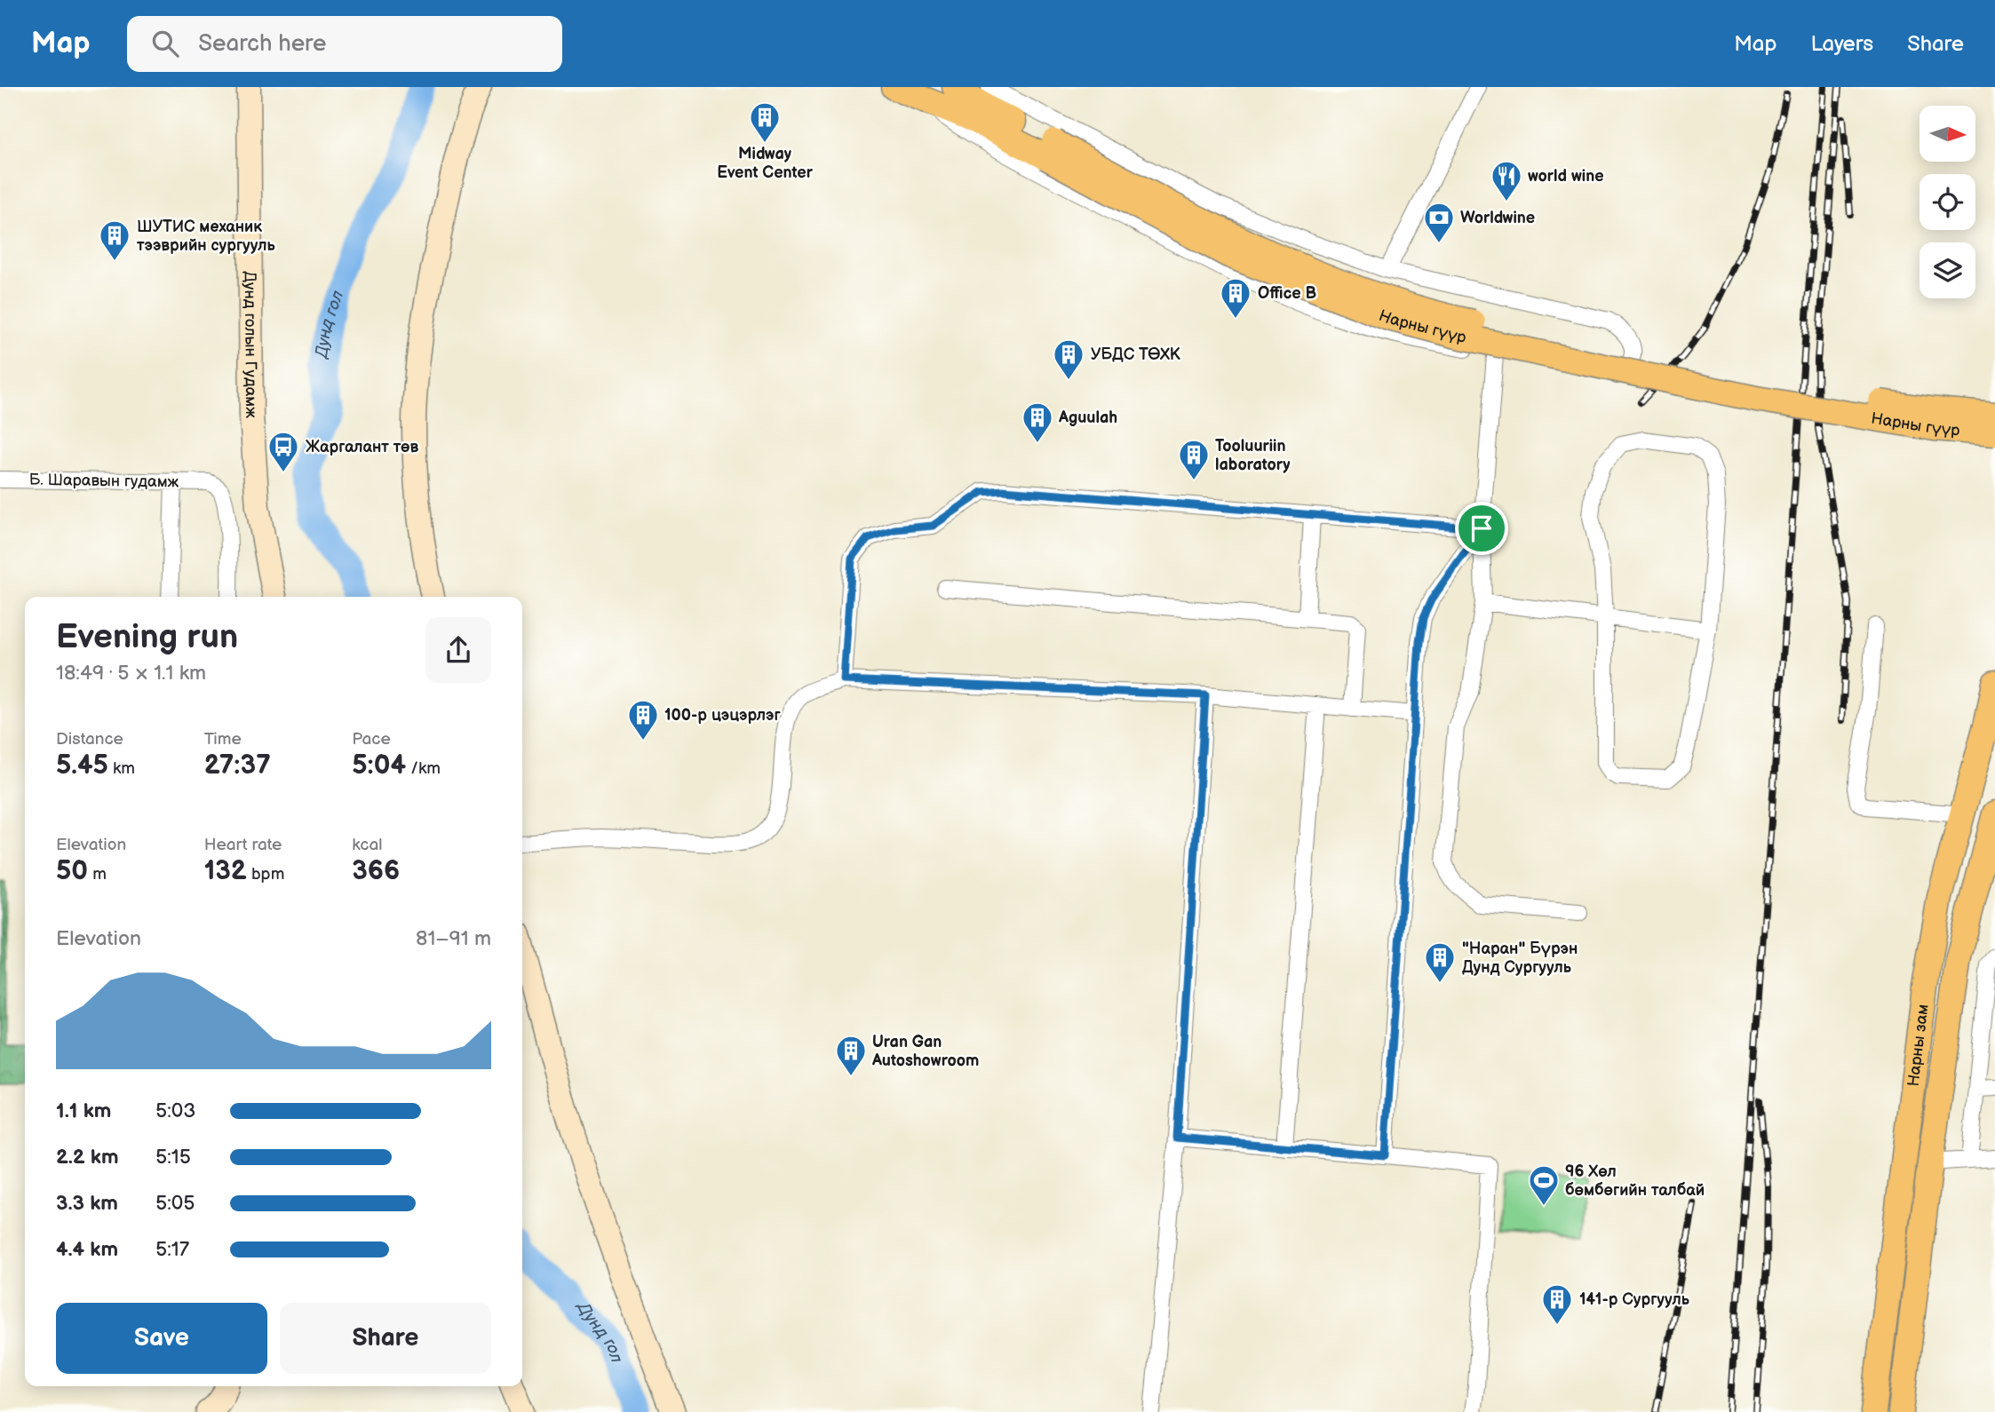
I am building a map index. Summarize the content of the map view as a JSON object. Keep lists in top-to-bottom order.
{
  "streets": {
    "main road": ["Нарны гүүр", "Нарны зам"],
    "street": ["Дунд голын Гудамж", "Б. Шаравын гудамж"]
  },
  "water": ["Дунд гол"],
  "places": {
    "building": [
      "Midway Event Center",
      "ШУТИС механик тээврийн сургууль",
      "Office B",
      "УБДС ТӨХК",
      "Aguulah",
      "Tooluuriin laboratory",
      "100-р цэцэрлэг",
      "\"Наран\" Бүрэн Дунд Сургууль",
      "Uran Gan Autoshowroom",
      "141-р Сургууль"
    ],
    "restaurant": ["world wine"],
    "bank": ["Worldwine"],
    "bus stop": ["Жаргалант төв"],
    "sports": ["96 Хөл бөмбөгийн талбай"]
  },
  "north": "right",
  "page": {
    "header": "Map",
    "search": "Search here",
    "nav": ["Map", "Layers", "Share"],
    "heading": ["Evening run", "18:49 · 5 × 1.1 km"],
    "stats": [
      ["Distance", "5.45 km"],
      ["Time", "27:37"],
      ["Pace", "5:04 /km"],
      ["Elevation", "50 m"],
      ["Heart rate", "132 bpm"],
      ["kcal", "366"]
    ],
    "chart": ["Elevation", "81–91 m"],
    "list": [
      {
        "name": "1.1 km",
        "note": "5:03"
      },
      {
        "name": "2.2 km",
        "note": "5:15"
      },
      {
        "name": "3.3 km",
        "note": "5:05"
      },
      {
        "name": "4.4 km",
        "note": "5:17"
      }
    ],
    "buttons": ["Save", "Share"]
  }
}
